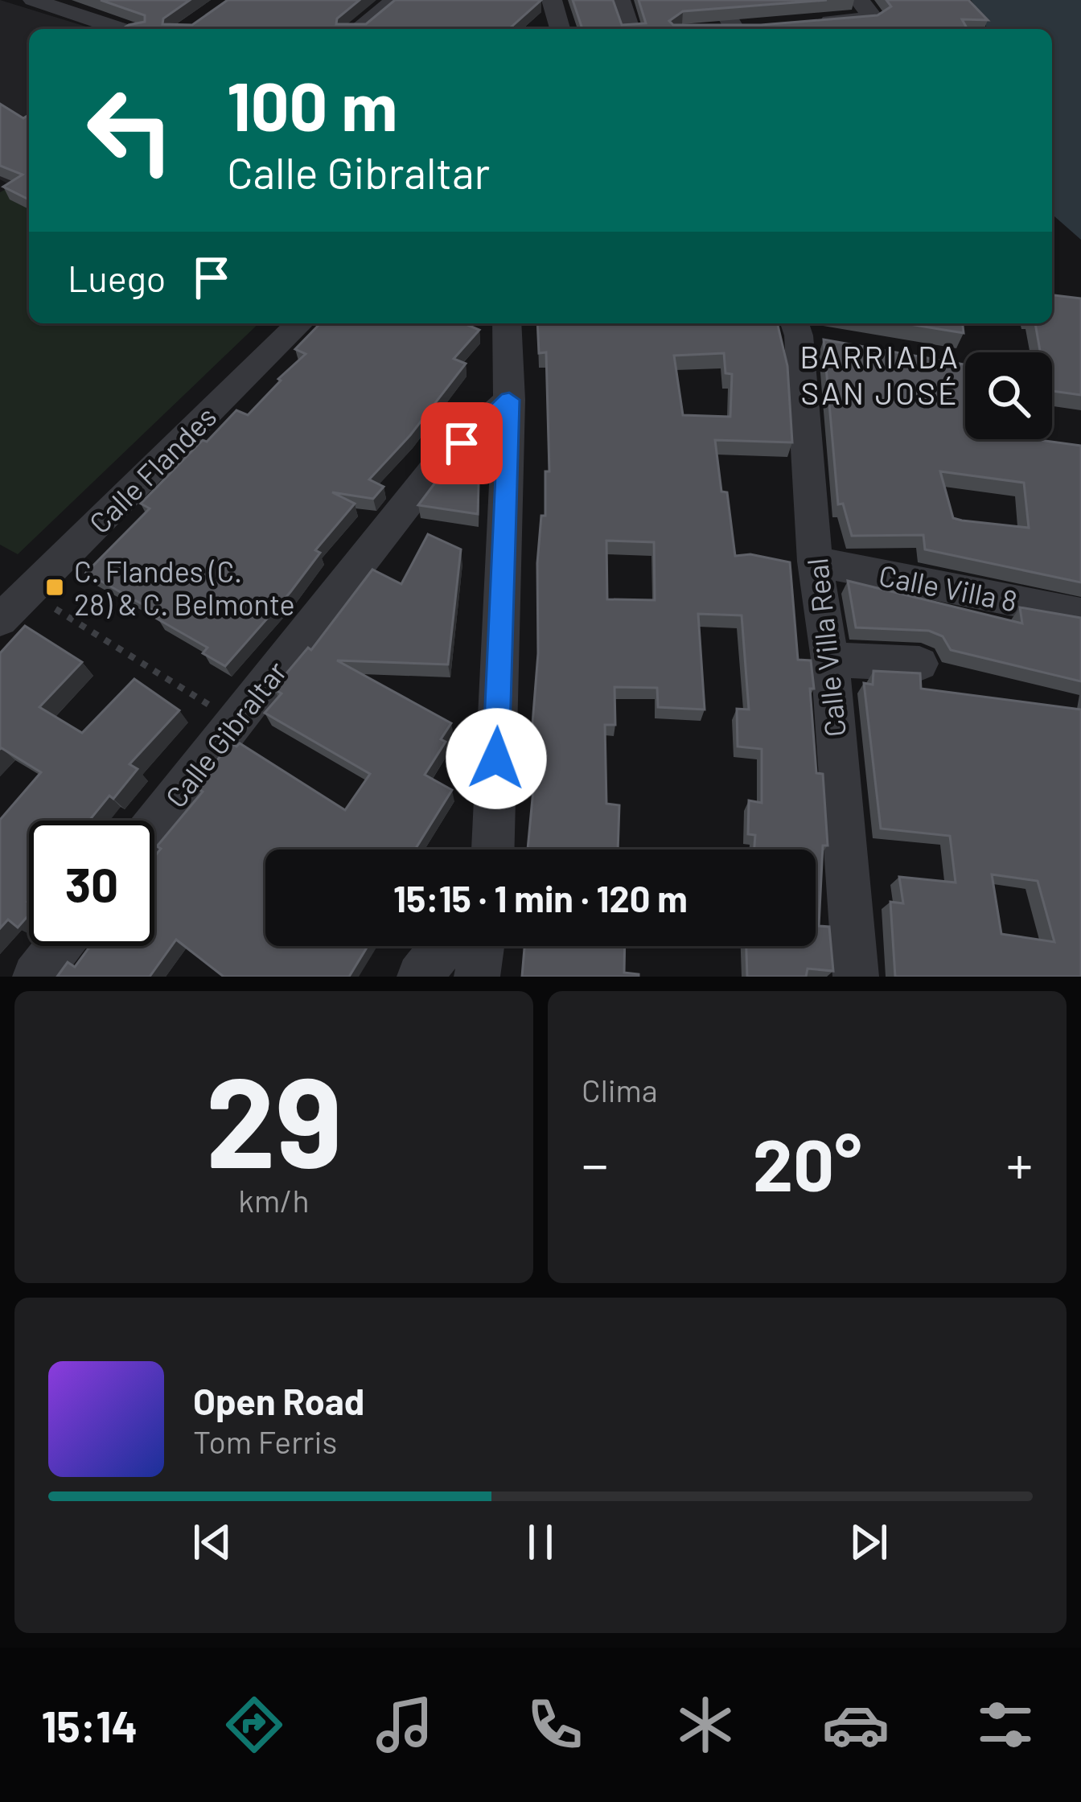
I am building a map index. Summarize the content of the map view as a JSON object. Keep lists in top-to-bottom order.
{
  "streets": {
    "street": [
      "Calle Flandes",
      "Calle Villa 8",
      "Calle Villa Real",
      "Calle Gibraltar"
    ]
  },
  "crossings": [
    ["Calle Villa 8", "Calle Villa Real"]
  ],
  "districts": ["BARRIADA SAN JOSÉ"],
  "places": {
    "transit": ["C. Flandes (C. 28) & C. Belmonte"]
  },
  "page": {
    "turn": ["100 m", "Calle Gibraltar"],
    "then": "Luego",
    "limit": "30",
    "trip": "15:15 · 1 min · 120 m",
    "tile": [
      ["29", "km/h"],
      "Clima"
    ],
    "heat": ["−", "20°", "+"],
    "song": ["Open Road", "Tom Ferris"],
    "tabs": "15:14"
  }
}
